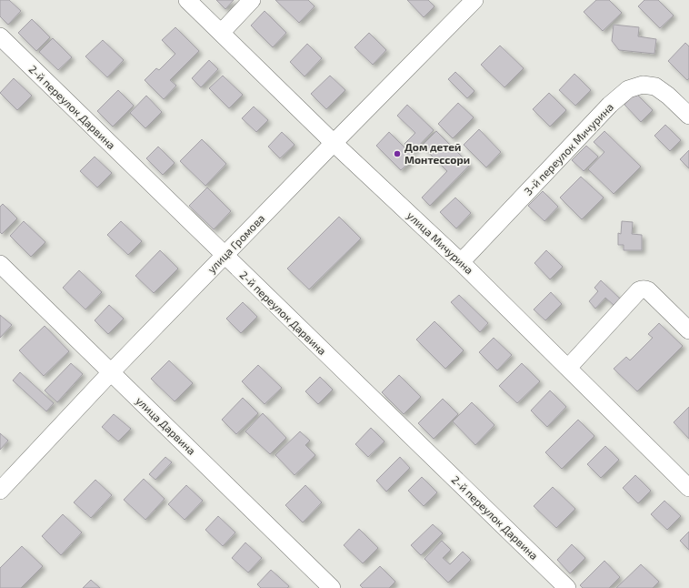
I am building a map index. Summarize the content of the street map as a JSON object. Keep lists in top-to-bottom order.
{
  "streets": {
    "street": [
      "2-й переулок Дарвина",
      "3-й переулок Мичурина",
      "улица Мичурина",
      "улица Громова",
      "улица Дарвина"
    ]
  },
  "crossings": [
    ["2-й переулок Дарвина", "улица Громова"],
    ["3-й переулок Мичурина", "улица Мичурина"],
    ["улица Мичурина", "улица Громова"],
    ["улица Громова", "улица Дарвина"]
  ],
  "places": ["Дом детей Монтессори"]
}
